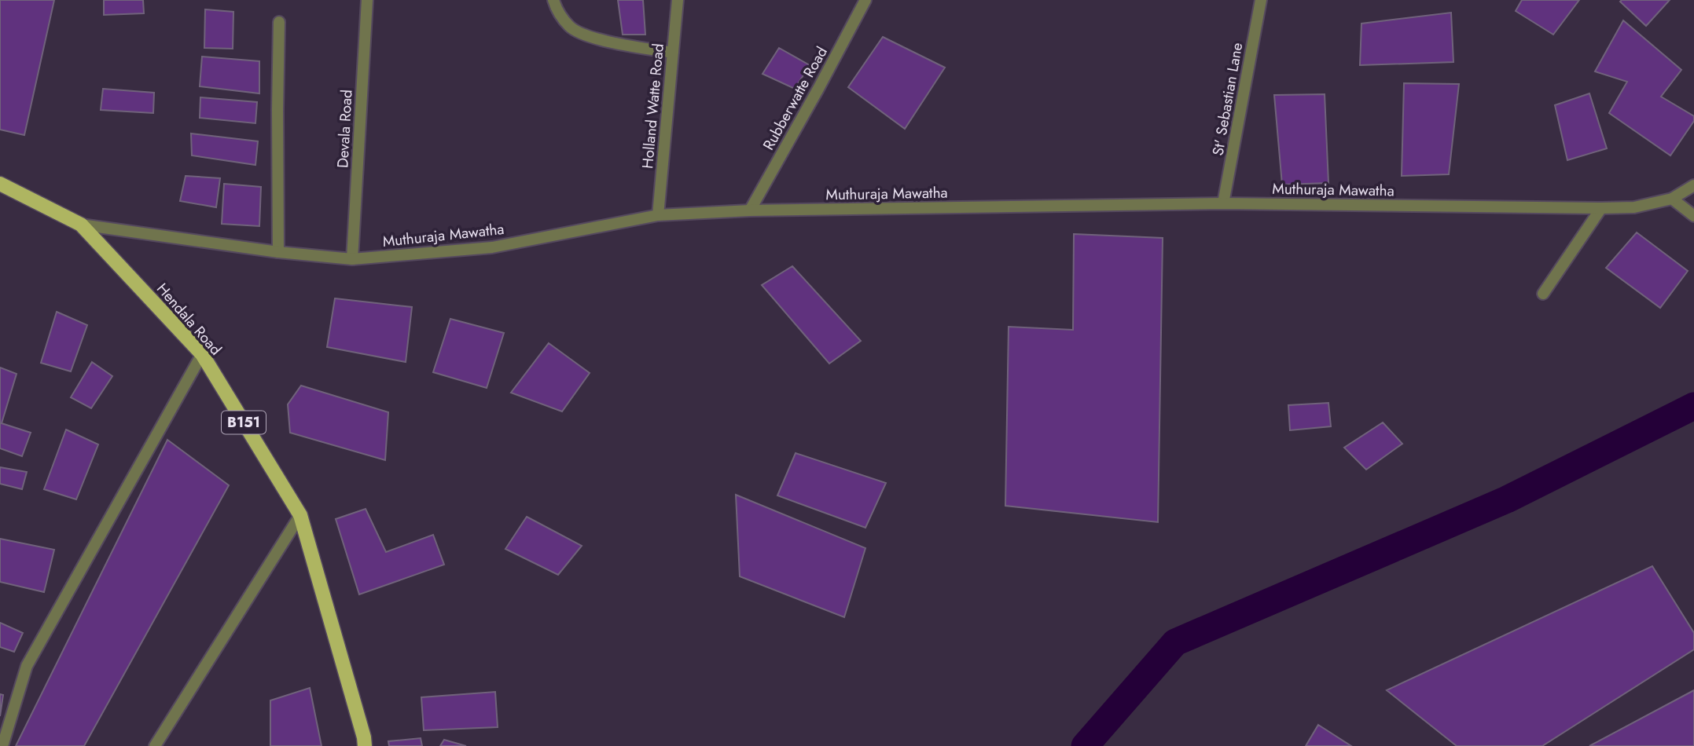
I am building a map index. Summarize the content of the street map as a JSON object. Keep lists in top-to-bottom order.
{
  "streets": {
    "main road": ["Hendala Road", "B151"],
    "street": [
      "Rubberwatte Road",
      "St' Sebastian Lane",
      "Holland Watte Road",
      "Devala Road",
      "Muthuraja Mawatha"
    ]
  },
  "crossings": [
    ["Rubberwatte Road", "Muthuraja Mawatha"],
    ["St' Sebastian Lane", "Muthuraja Mawatha"],
    ["Holland Watte Road", "Muthuraja Mawatha"],
    ["Devala Road", "Muthuraja Mawatha"],
    ["Muthuraja Mawatha", "Hendala Road"]
  ]
}
